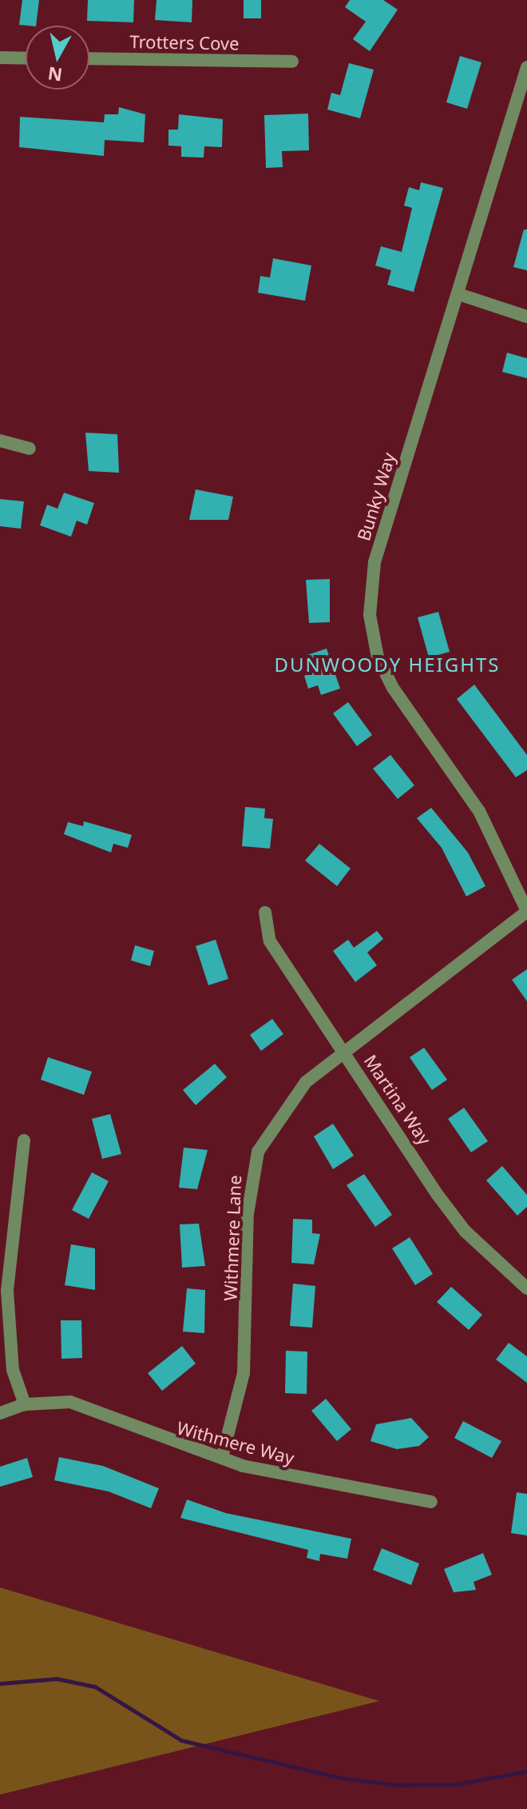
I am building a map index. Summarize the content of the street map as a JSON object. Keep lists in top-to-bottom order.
{
  "streets": {
    "street": [
      "Trotters Cove",
      "Bunky Way",
      "Martina Way",
      "Withmere Lane",
      "Withmere Way"
    ]
  },
  "crossings": [
    ["Bunky Way", "Withmere Lane"],
    ["Martina Way", "Withmere Lane"],
    ["Withmere Lane", "Withmere Way"]
  ],
  "districts": ["DUNWOODY HEIGHTS"],
  "north": "bottom"
}
